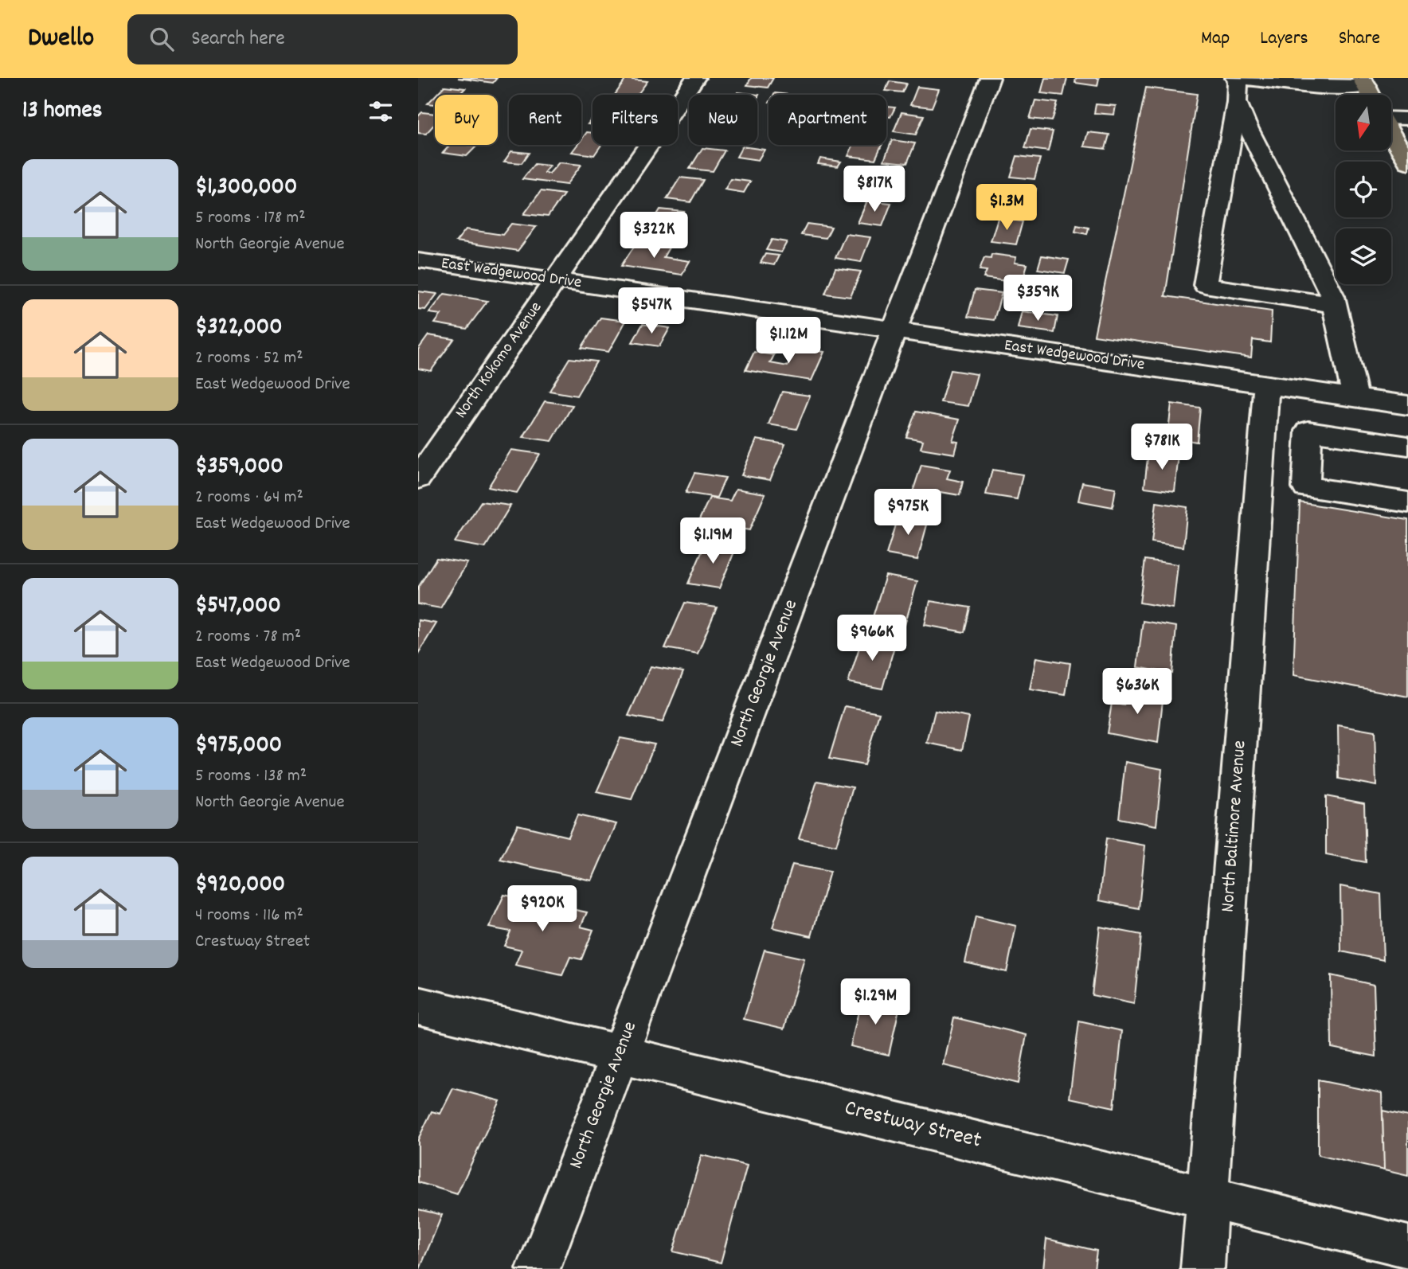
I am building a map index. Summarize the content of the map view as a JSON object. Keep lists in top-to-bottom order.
{
  "streets": {
    "street": [
      "East Wedgewood Drive",
      "North Kokomo Avenue",
      "North Georgie Avenue",
      "North Baltimore Avenue",
      "Crestway Street"
    ]
  },
  "crossings": [
    ["East Wedgewood Drive", "North Kokomo Avenue"],
    ["East Wedgewood Drive", "North Georgie Avenue"],
    ["East Wedgewood Drive", "North Baltimore Avenue"],
    ["North Georgie Avenue", "Crestway Street"],
    ["North Baltimore Avenue", "Crestway Street"]
  ],
  "north": "bottom",
  "page": {
    "header": "Dwello",
    "search": "Search here",
    "nav": ["Map", "Layers", "Share"],
    "heading": "13 homes",
    "chip": [
      "Buy",
      "Rent",
      "Filters",
      "New",
      "Apartment"
    ],
    "list": [
      {
        "name": "$1,300,000",
        "note": "5 rooms · 178 m² · North Georgie Avenue"
      },
      {
        "name": "$322,000",
        "note": "2 rooms · 52 m² · East Wedgewood Drive"
      },
      {
        "name": "$359,000",
        "note": "2 rooms · 64 m² · East Wedgewood Drive"
      },
      {
        "name": "$547,000",
        "note": "2 rooms · 78 m² · East Wedgewood Drive"
      },
      {
        "name": "$975,000",
        "note": "5 rooms · 138 m² · North Georgie Avenue"
      },
      {
        "name": "$920,000",
        "note": "4 rooms · 116 m² · Crestway Street"
      }
    ],
    "price": [
      "$817K",
      "$1.3M",
      "$322K",
      "$359K",
      "$547K",
      "$1.12M",
      "$781K",
      "$975K",
      "$1.19M",
      "$966K",
      "$636K",
      "$920K",
      "$1.29M"
    ]
  }
}
